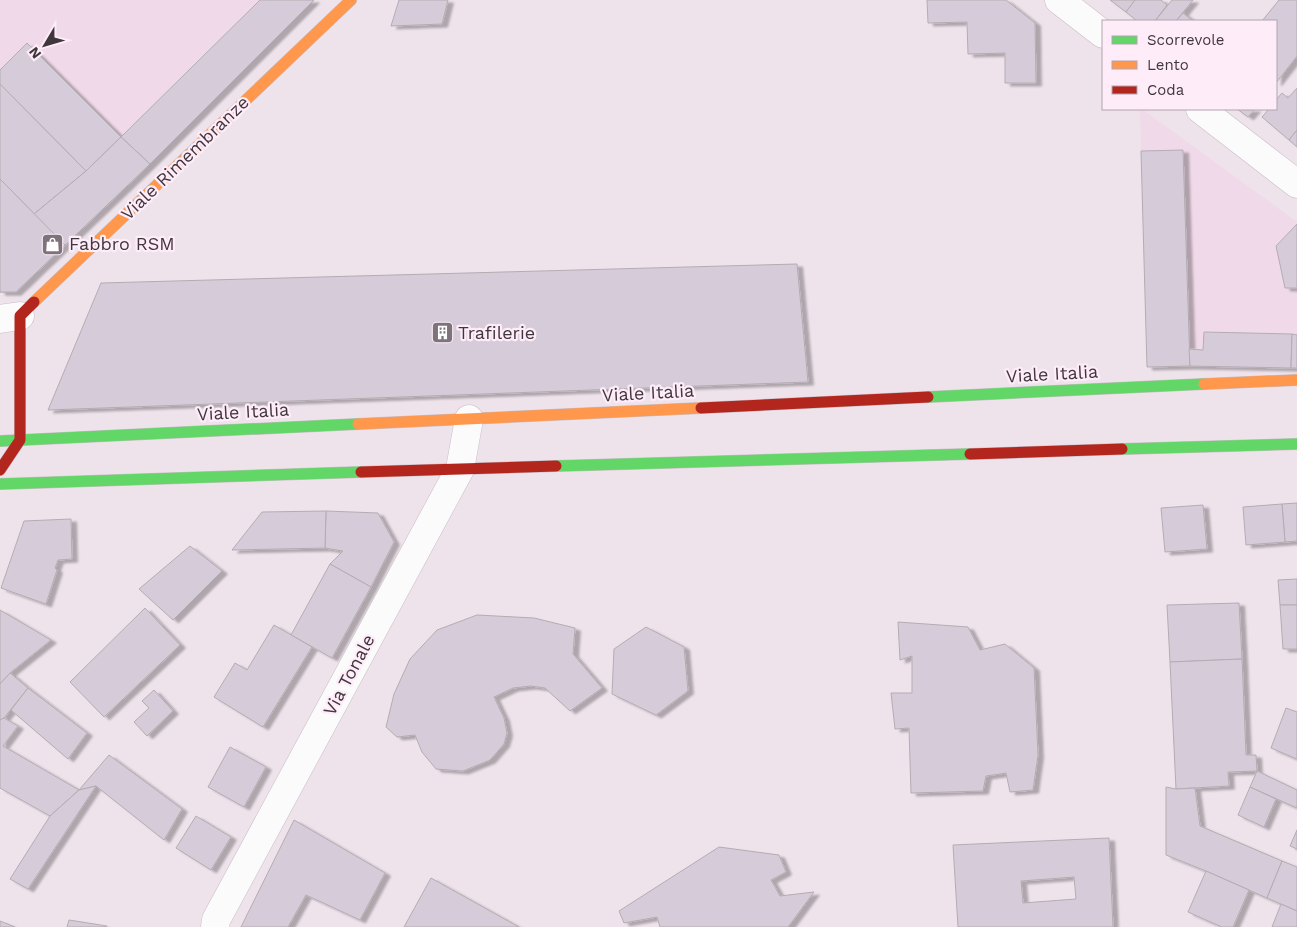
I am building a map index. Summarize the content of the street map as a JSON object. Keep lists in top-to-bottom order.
{
  "streets": {
    "main road": ["Viale Rimembranze", "Viale Italia"],
    "street": ["Via Tonale"]
  },
  "crossings": [
    ["Viale Rimembranze", "Viale Italia"],
    ["Viale Italia", "Via Tonale"]
  ],
  "places": {
    "shop": ["Fabbro RSM"],
    "building": ["Trafilerie"]
  },
  "legend": ["Scorrevole", "Lento", "Coda"],
  "north": "bottom left"
}
